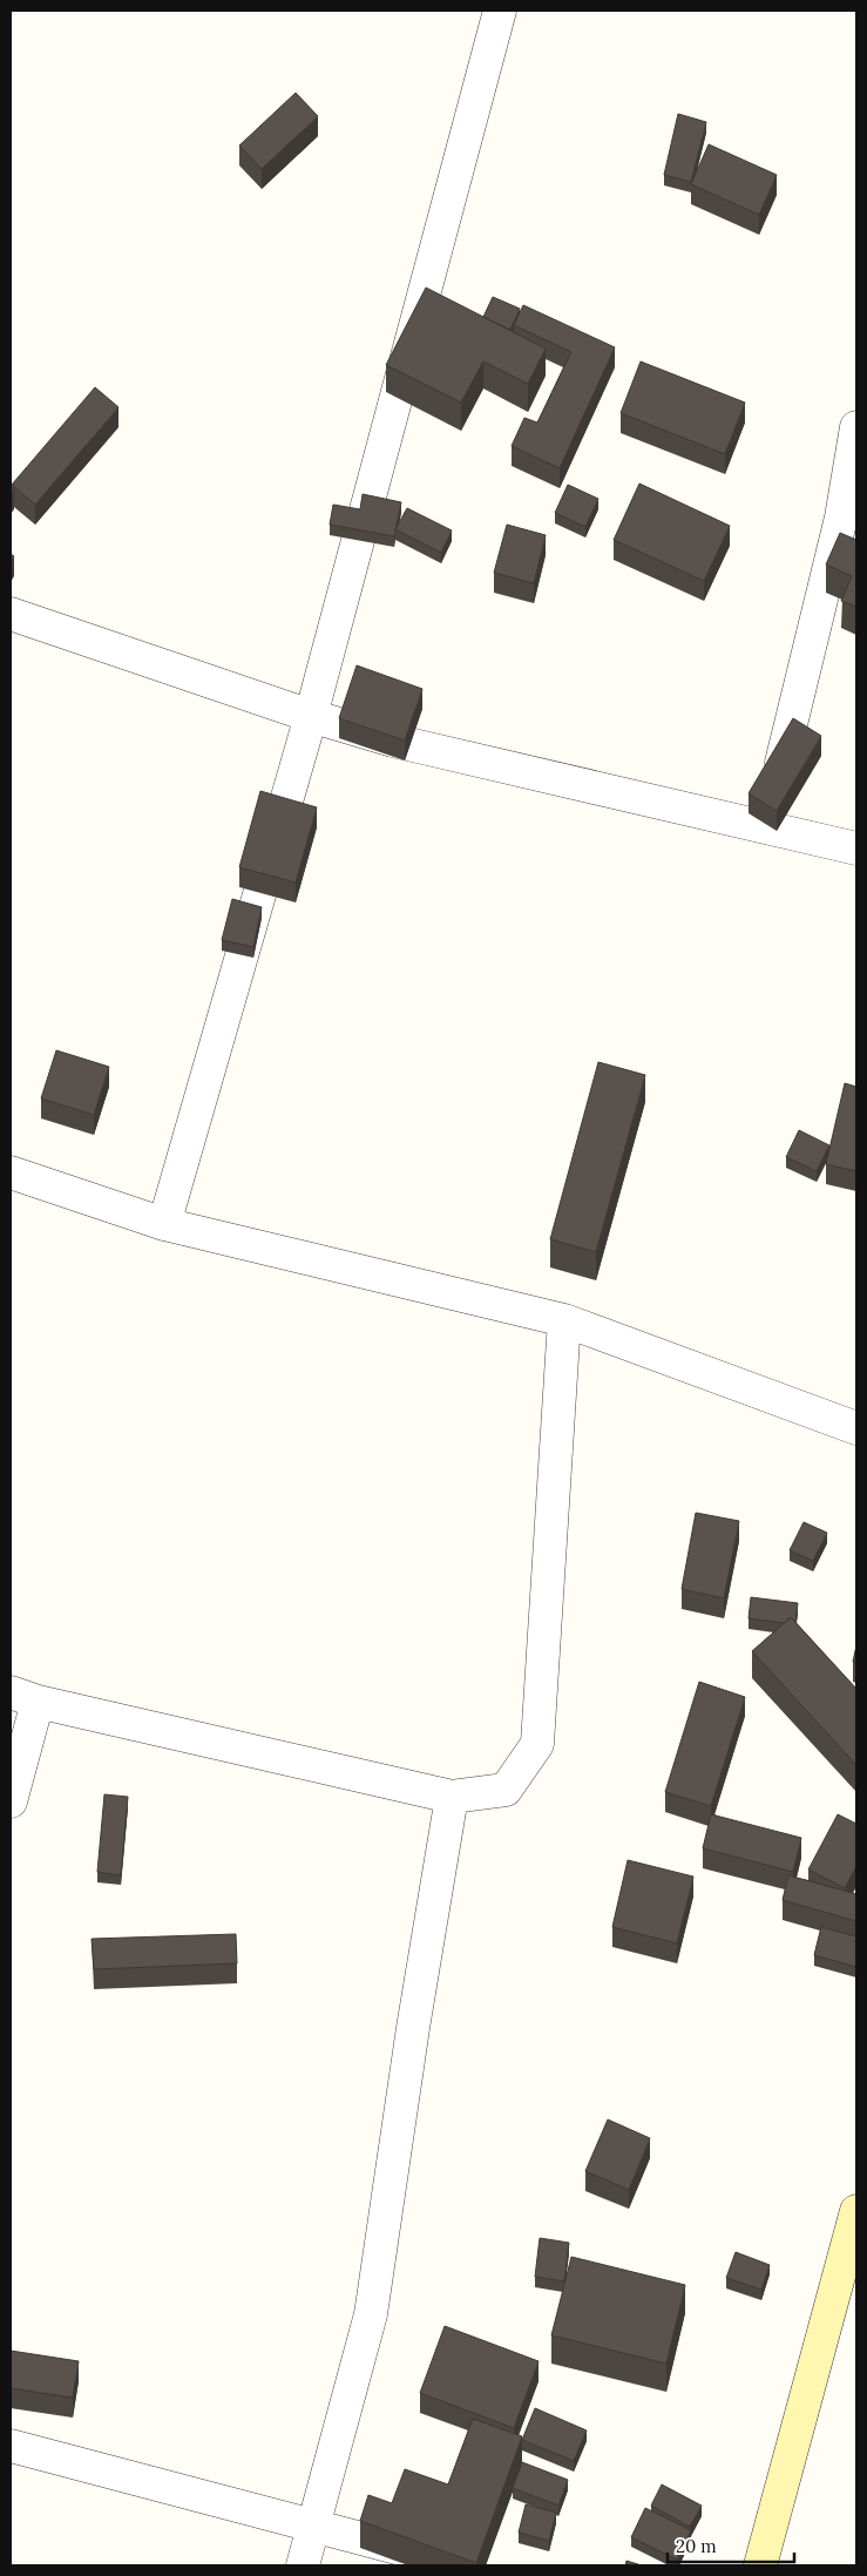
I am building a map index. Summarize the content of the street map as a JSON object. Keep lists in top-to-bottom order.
{
  "scale_bar": "20 m"
}
